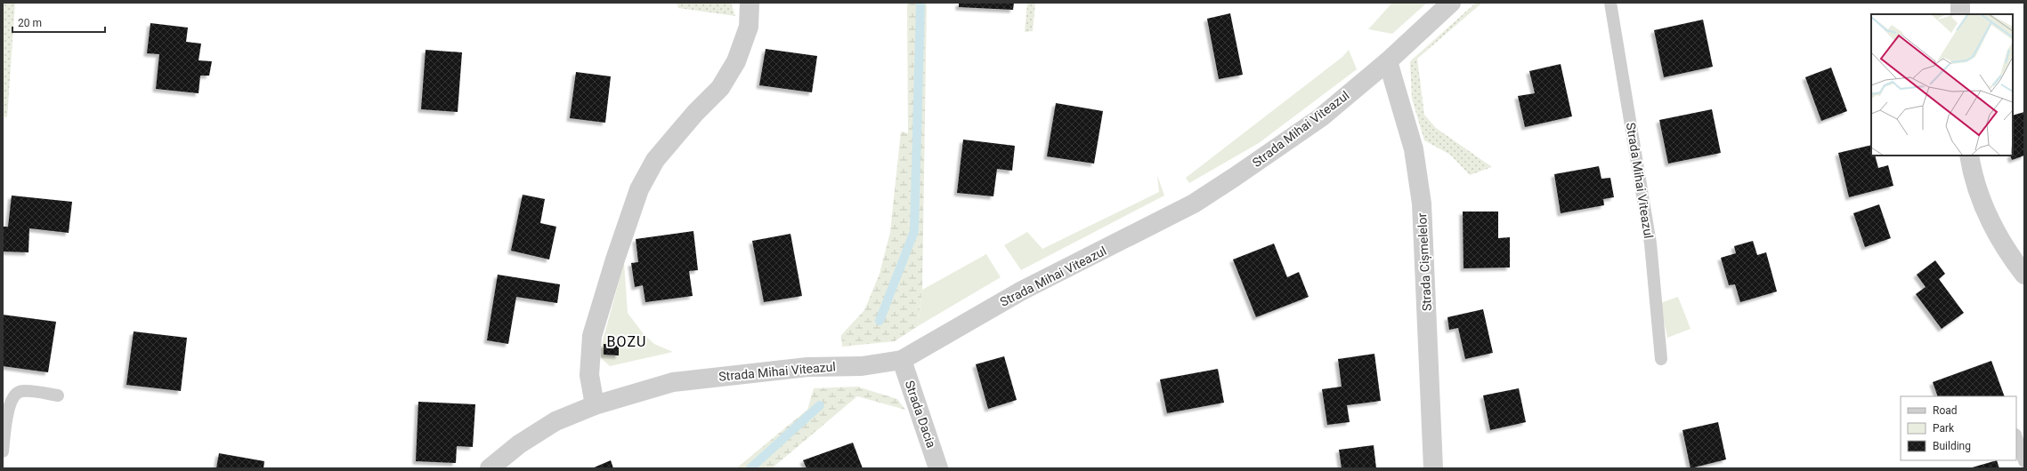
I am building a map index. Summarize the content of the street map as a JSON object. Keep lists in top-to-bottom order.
{
  "streets": {
    "street": ["Strada Mihai Viteazul", "Strada Cișmelelor", "Strada Dacia"]
  },
  "crossings": [
    ["Strada Mihai Viteazul", "Strada Cișmelelor"],
    ["Strada Mihai Viteazul", "Strada Dacia"]
  ],
  "districts": ["BOZU"],
  "legend": ["Road", "Park", "Building"],
  "scale_bar": "20 m"
}
